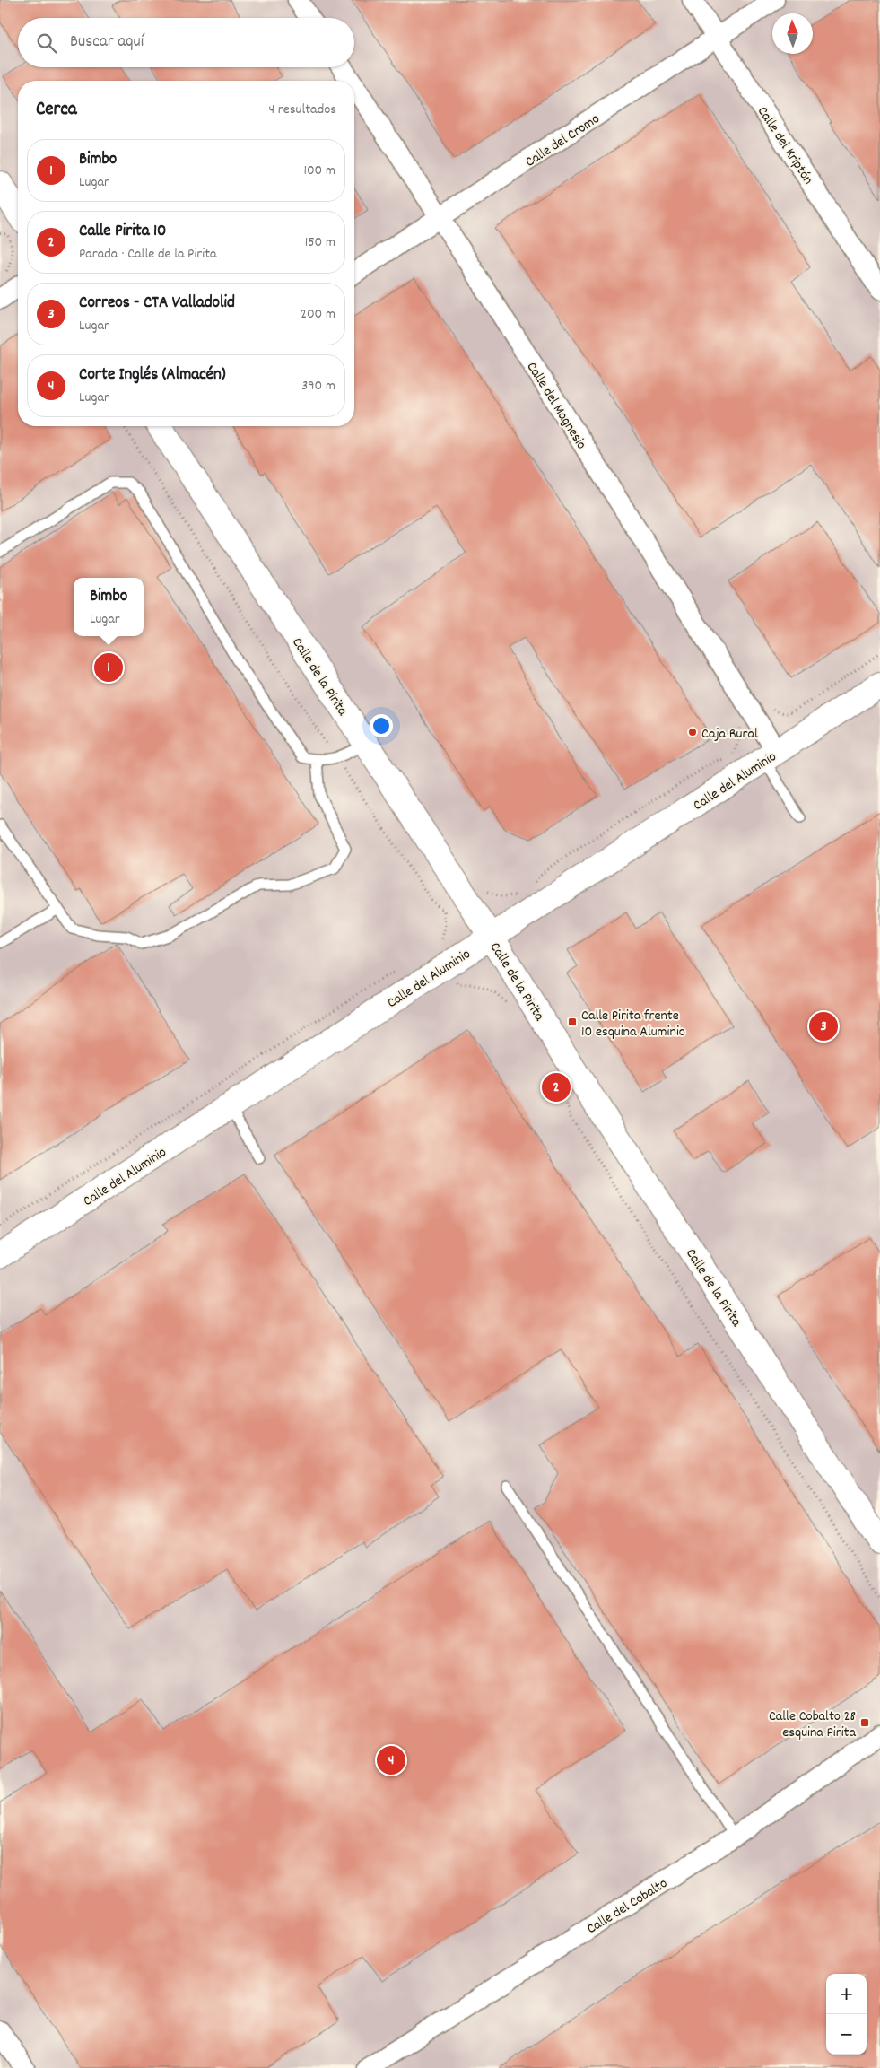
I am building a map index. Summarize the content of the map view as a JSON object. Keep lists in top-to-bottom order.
{
  "streets": {
    "street": [
      "Calle del Cromo",
      "Calle del Kriptón",
      "Calle del Magnesio",
      "Calle de la Pirita",
      "Calle del Aluminio",
      "Calle del Cobalto"
    ]
  },
  "crossings": [
    ["Calle del Cromo", "Calle del Kriptón"],
    ["Calle del Cromo", "Calle del Magnesio"],
    ["Calle del Magnesio", "Calle del Aluminio"],
    ["Calle de la Pirita", "Calle del Aluminio"]
  ],
  "places": {
    "other": ["Caja Rural"],
    "transit": ["Calle Pirita frente 10 esquina Aluminio", "Calle Cobalto 28 esquina Pirita"]
  },
  "north": "top",
  "page": {
    "search": "Buscar aquí",
    "heading": ["Cerca", "4 resultados"],
    "list": [
      {
        "mark": "1",
        "name": "Bimbo",
        "note": "Lugar",
        "value": "100 m"
      },
      {
        "mark": "2",
        "name": "Calle Pirita 10",
        "note": "Parada · Calle de la Pirita",
        "value": "150 m"
      },
      {
        "mark": "3",
        "name": "Correos - CTA Valladolid",
        "note": "Lugar",
        "value": "200 m"
      },
      {
        "mark": "4",
        "name": "Corte Inglés (Almacén)",
        "note": "Lugar",
        "value": "390 m"
      }
    ],
    "popup": ["Bimbo", "Lugar"],
    "pins": [
      "1",
      "3",
      "2",
      "4"
    ],
    "map_buttons": ["+", "−"]
  }
}
